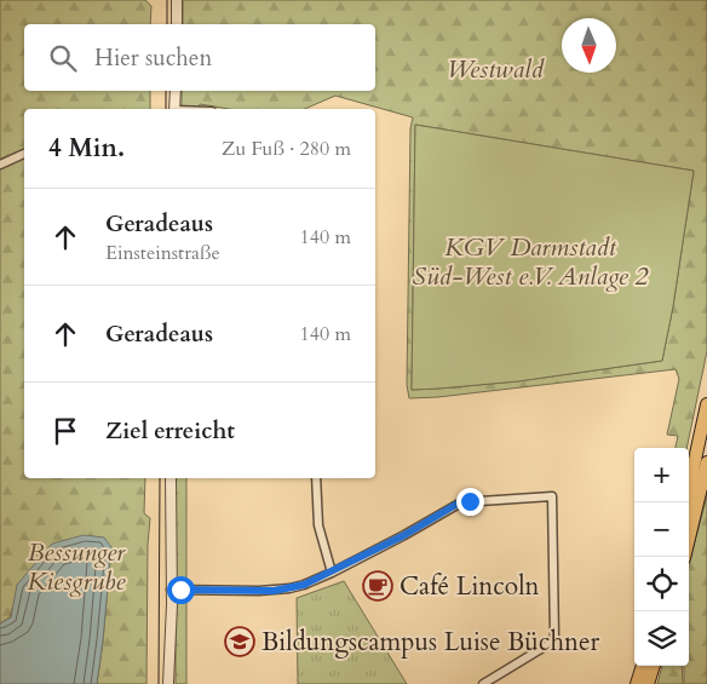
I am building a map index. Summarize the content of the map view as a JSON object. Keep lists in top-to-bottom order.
{
  "parks": ["Westwald", "KGV Darmstadt Süd-West e.V. Anlage 2", "Bessunger Kiesgrube"],
  "places": {
    "cafe": ["Café Lincoln"],
    "school or university": ["Bildungscampus Luise Büchner"]
  },
  "north": "bottom",
  "page": {
    "search": "Hier suchen",
    "heading": ["4 Min.", "Zu Fuß · 280 m"],
    "list": [
      ["Geradeaus", "Einsteinstraße", "140 m"],
      ["Geradeaus", "140 m"],
      "Ziel erreicht"
    ],
    "map_buttons": ["+", "−"]
  }
}
